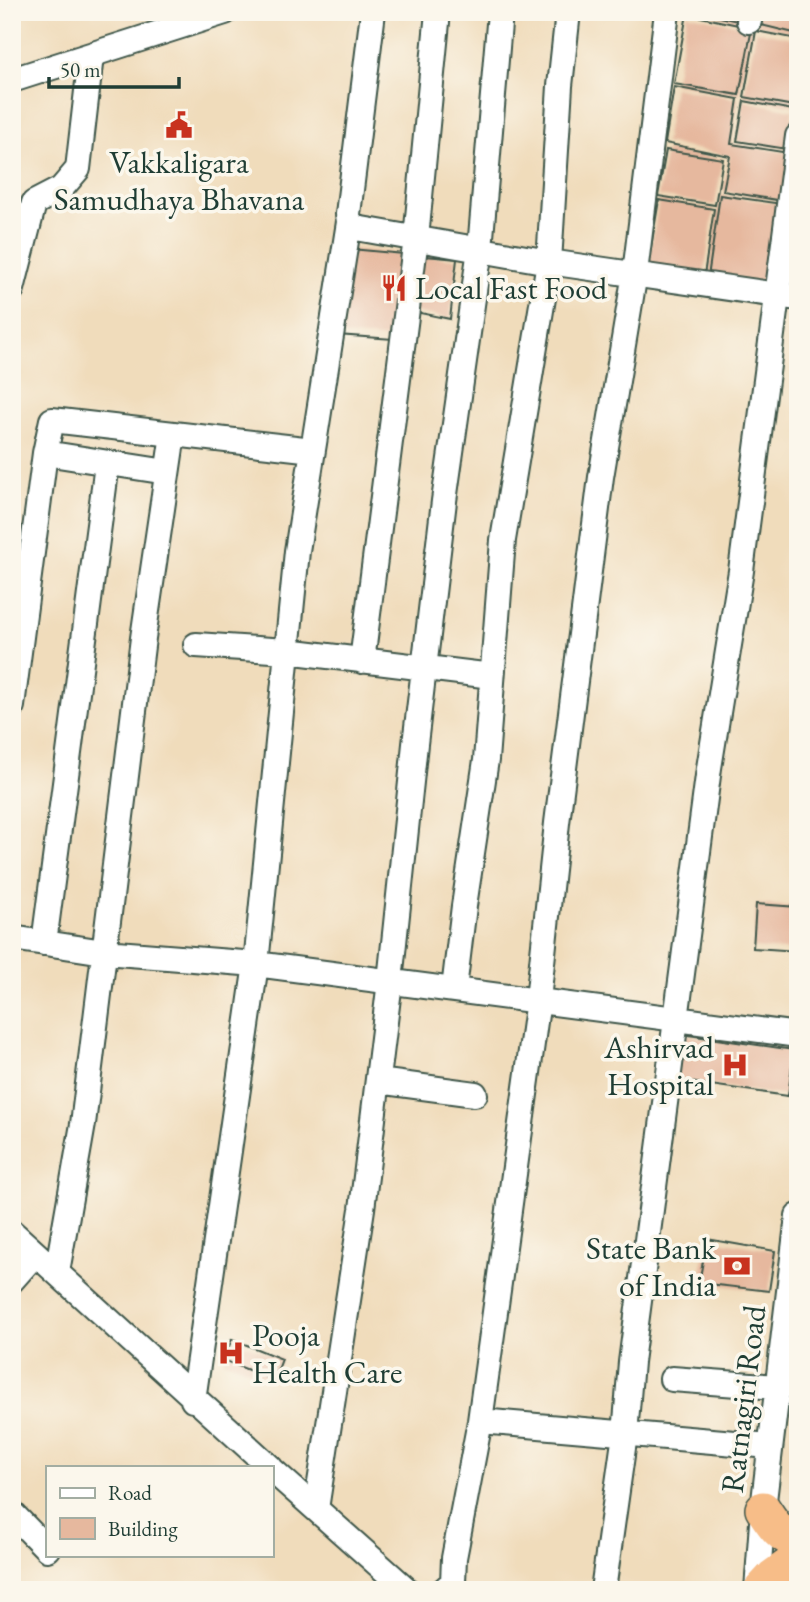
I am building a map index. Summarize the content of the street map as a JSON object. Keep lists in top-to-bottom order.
{
  "streets": {
    "street": ["Ratnagiri Road"]
  },
  "places": {
    "public building": ["Vakkaligara Samudhaya Bhavana"],
    "restaurant": ["Local Fast Food"],
    "hospital": ["Ashirvad Hospital", "Pooja Health Care"],
    "bank": ["State Bank of India"]
  },
  "legend": ["Road", "Building"],
  "scale_bar": "50 m"
}
